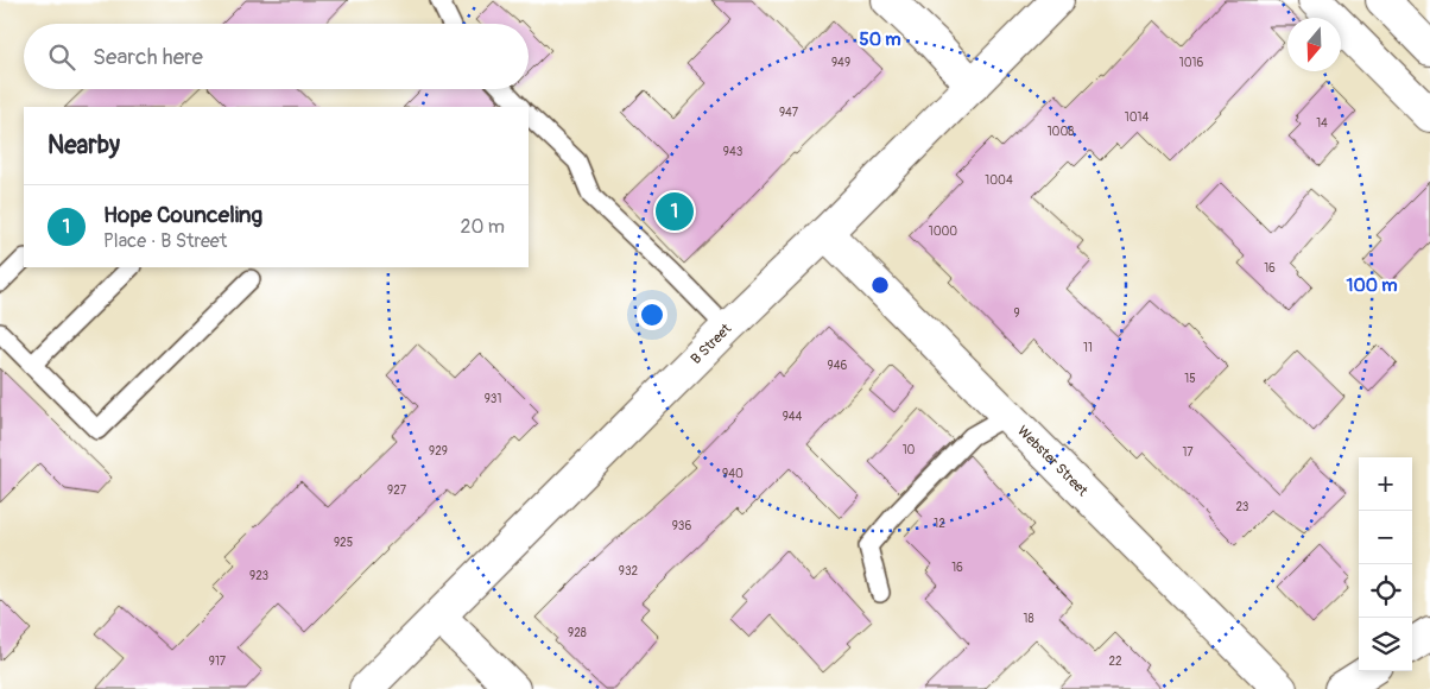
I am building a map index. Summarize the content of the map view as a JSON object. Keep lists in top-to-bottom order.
{
  "streets": {
    "street": ["B Street", "Webster Street"]
  },
  "crossings": [
    ["B Street", "Webster Street"]
  ],
  "house_numbers": [
    "949",
    "1016",
    "947",
    "1014",
    "14",
    "1008",
    "943",
    "1004",
    "1000",
    "16",
    "9",
    "11",
    "946",
    "15",
    "931",
    "944",
    "10",
    "929",
    "17",
    "940",
    "927",
    "23",
    "12",
    "936",
    "925",
    "16",
    "932",
    "923",
    "18",
    "928",
    "917",
    "22"
  ],
  "north": "bottom",
  "page": {
    "search": "Search here",
    "heading": "Nearby",
    "list": [
      {
        "mark": "1",
        "name": "Hope Counceling",
        "note": "Place · B Street",
        "value": "20 m"
      }
    ],
    "pins": "1",
    "map_buttons": ["+", "−"]
  },
  "rings": ["50 m", "100 m"]
}
